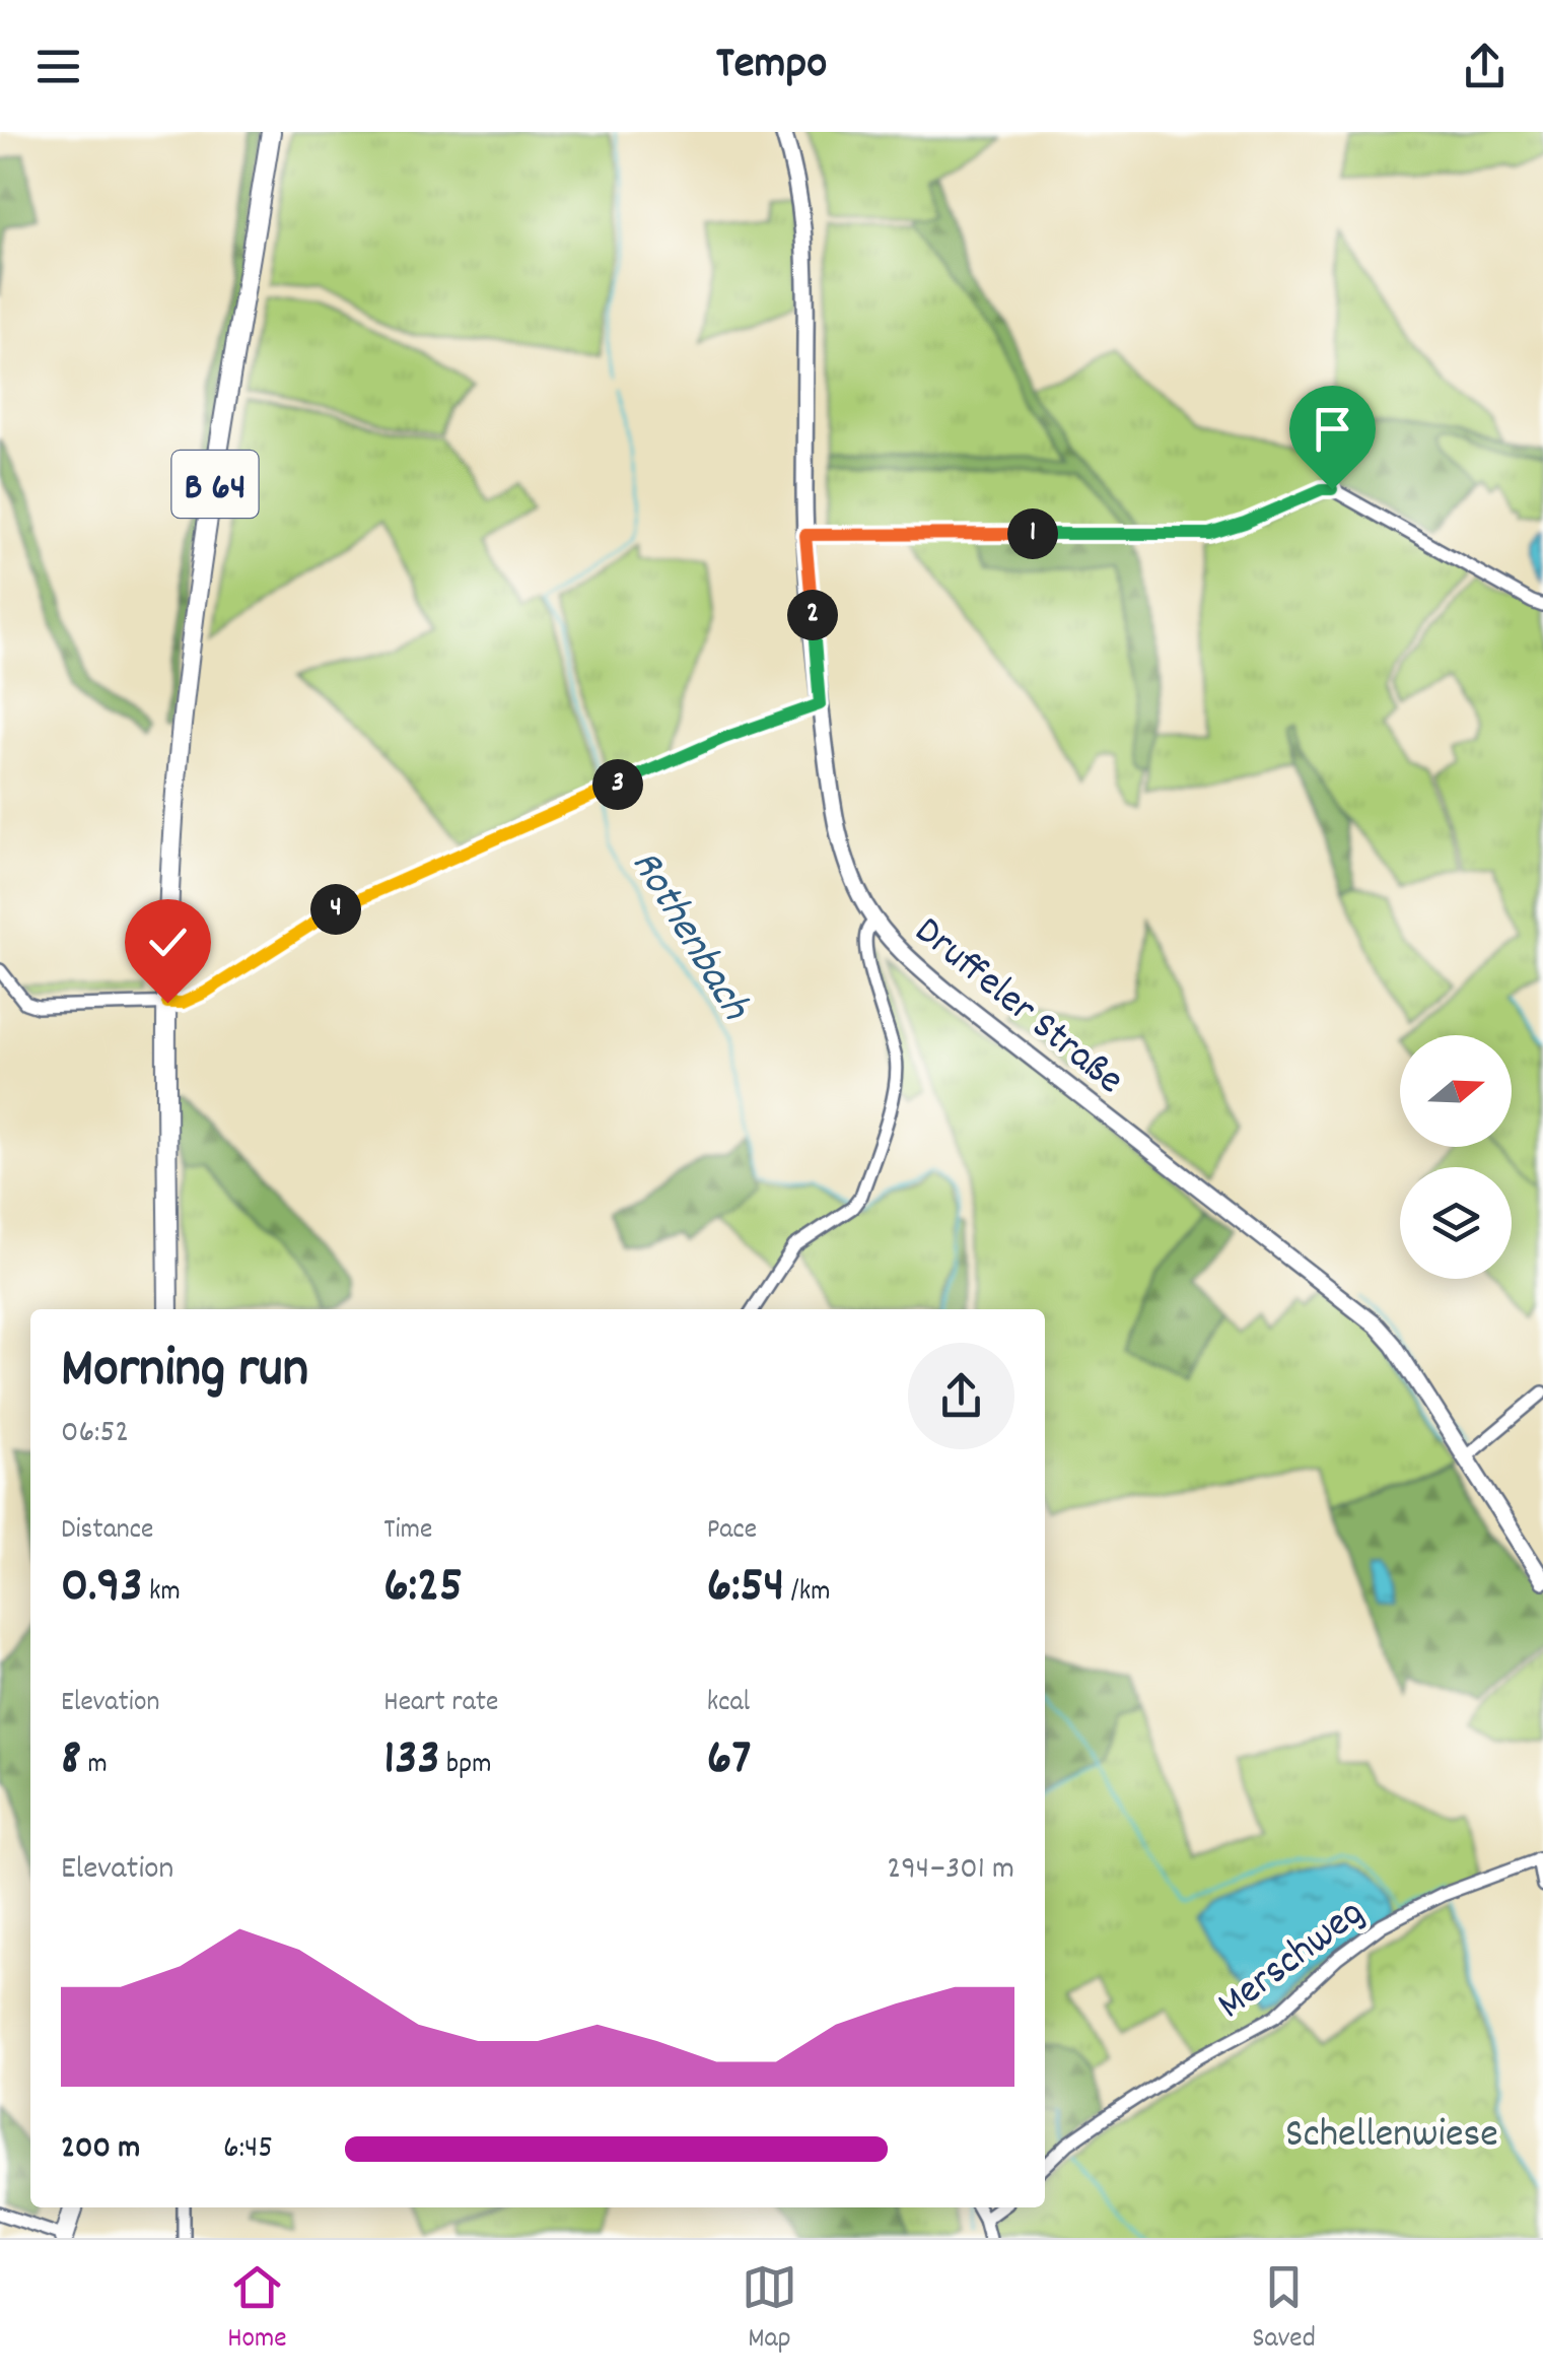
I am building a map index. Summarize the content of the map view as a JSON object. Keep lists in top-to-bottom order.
{
  "streets": {
    "main road": ["B 64"],
    "street": ["Druffeler Straße", "Merschweg"]
  },
  "water": ["Rothenbach"],
  "parks": ["Schellenwiese"],
  "north": "right",
  "page": {
    "header": "Tempo",
    "pins": [
      "1",
      "2",
      "3",
      "4"
    ],
    "heading": ["Morning run", "06:52"],
    "stats": [
      ["Distance", "0.93 km"],
      ["Time", "6:25"],
      ["Pace", "6:54 /km"],
      ["Elevation", "8 m"],
      ["Heart rate", "133 bpm"],
      ["kcal", "67"]
    ],
    "chart": ["Elevation", "294–301 m"],
    "list": [
      {
        "name": "200 m",
        "note": "6:45"
      }
    ],
    "tabs": ["Home", "Map", "Saved"]
  }
}
